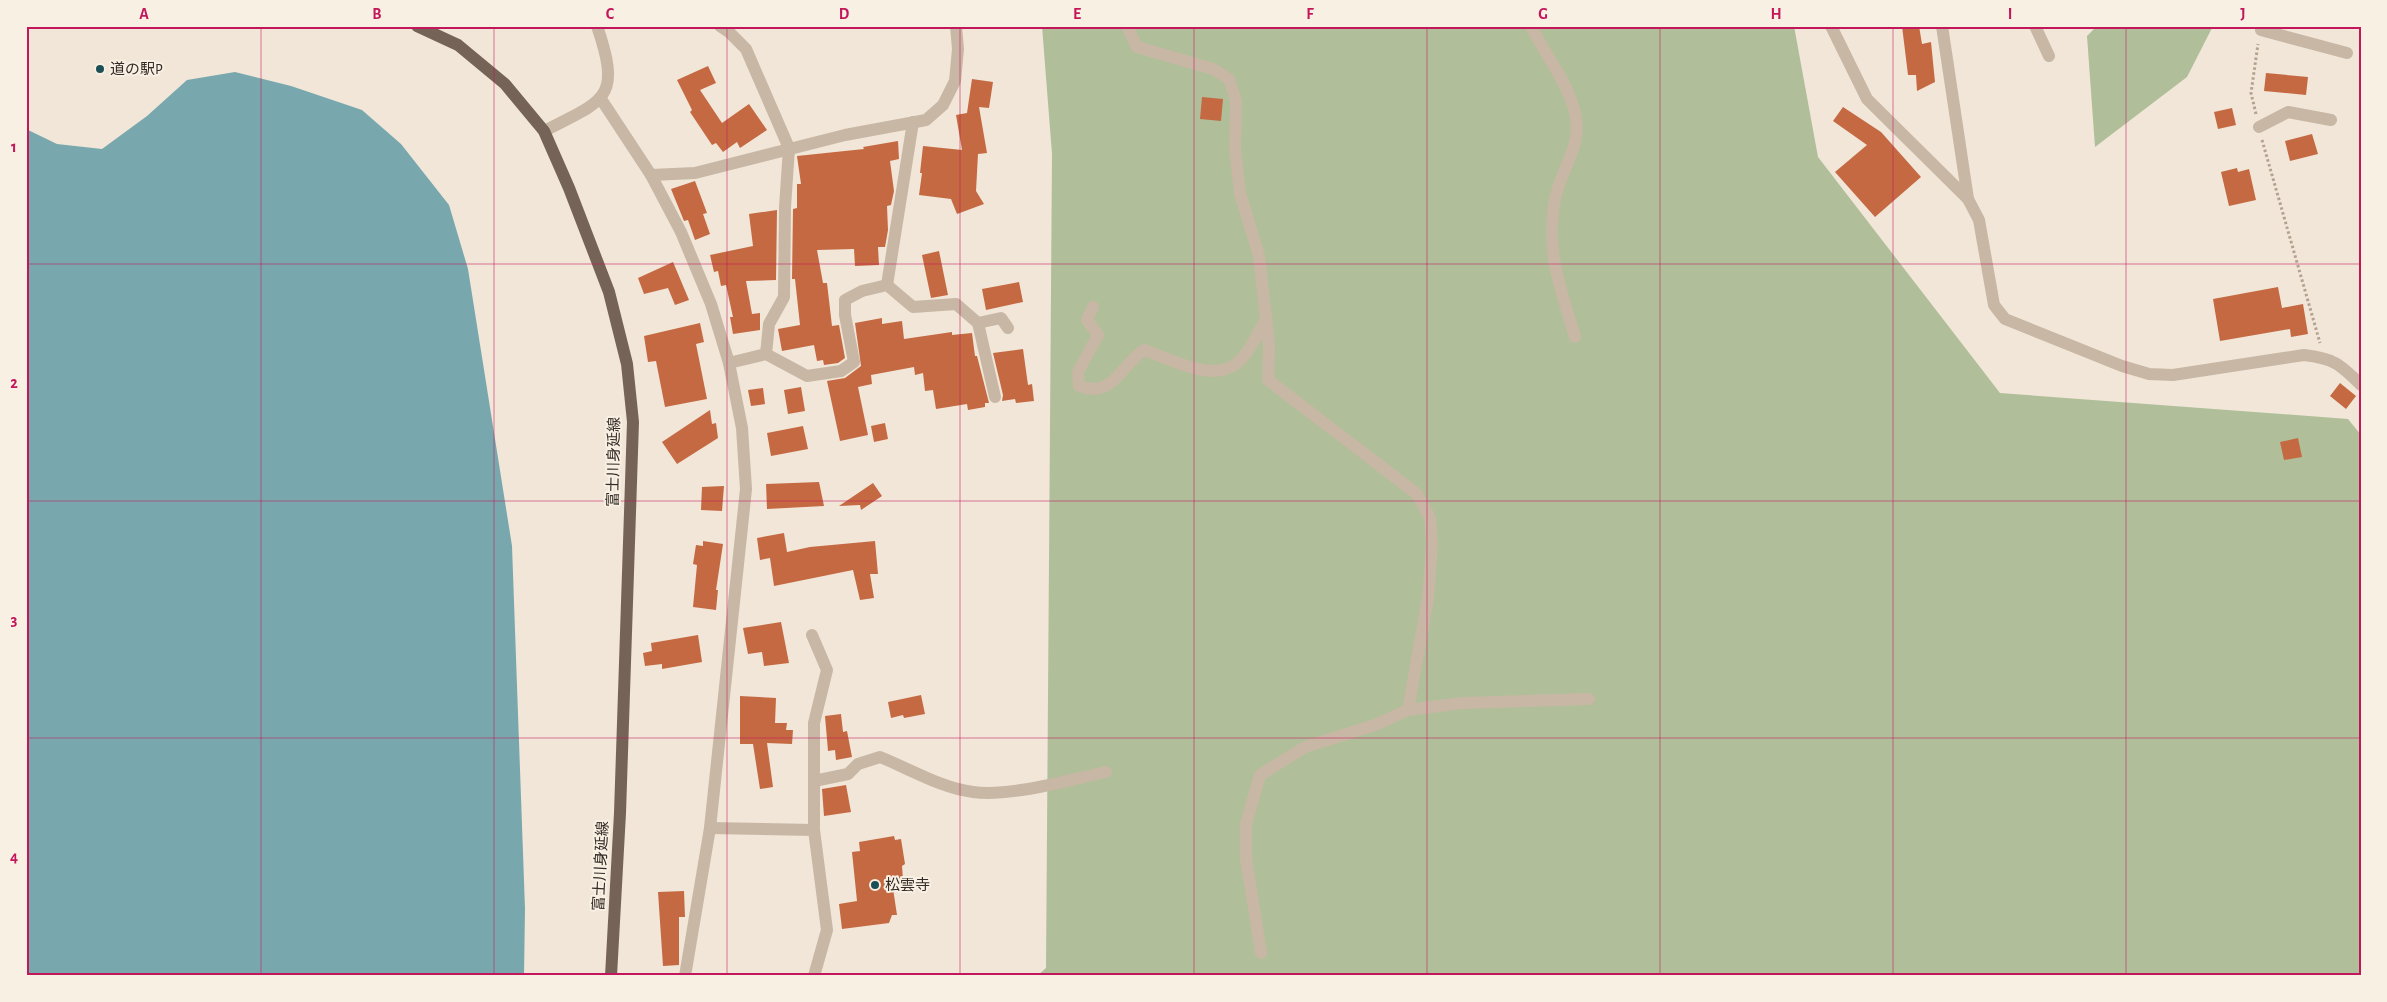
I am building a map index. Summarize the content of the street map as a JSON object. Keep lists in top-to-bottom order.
{
  "streets": {
    "main road": ["富士川身延線"]
  },
  "places": ["道の駅P", "松雲寺"],
  "grid": {
    "columns": [
      "A",
      "B",
      "C",
      "D",
      "E",
      "F",
      "G",
      "H",
      "I",
      "J"
    ],
    "rows": [
      "1",
      "2",
      "3",
      "4"
    ]
  }
}
